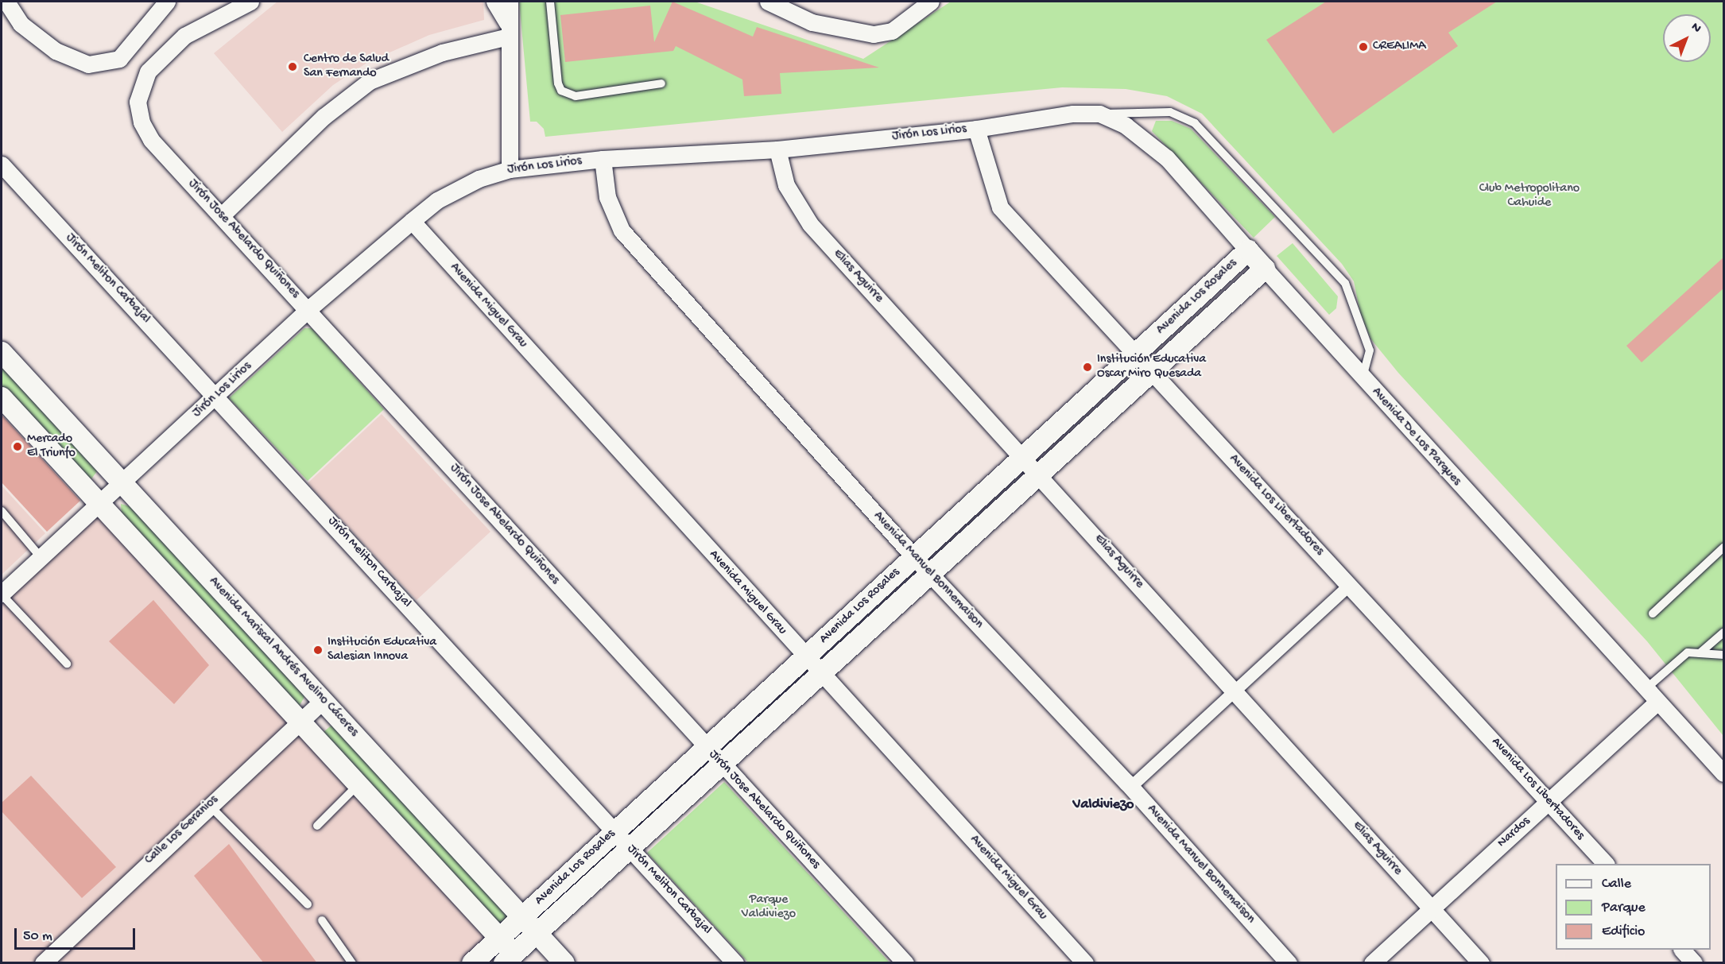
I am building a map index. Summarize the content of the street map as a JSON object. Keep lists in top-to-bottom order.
{
  "streets": {
    "street": [
      "Jirón Los Lirios",
      "Jirón Jose Abelardo Quiñones",
      "Elias Aguirre",
      "Jirón Meliton Carbajal",
      "Avenida Los Rosales",
      "Avenida Miguel Grau",
      "Avenida De Los Parques",
      "Avenida Los Libertadores",
      "Avenida Manuel Bonnemaison",
      "Avenida Mariscal Andrés Avelino Cáceres",
      "Calle Los Geranios",
      "Nardos"
    ]
  },
  "crossings": [
    ["Jirón Los Lirios", "Jirón Jose Abelardo Quiñones"],
    ["Jirón Los Lirios", "Elias Aguirre"],
    ["Jirón Los Lirios", "Jirón Meliton Carbajal"],
    ["Jirón Los Lirios", "Avenida Miguel Grau"],
    ["Jirón Los Lirios", "Avenida De Los Parques"],
    ["Jirón Los Lirios", "Avenida Los Libertadores"],
    ["Jirón Los Lirios", "Avenida Manuel Bonnemaison"],
    ["Jirón Los Lirios", "Avenida Mariscal Andrés Avelino Cáceres"],
    ["Jirón Jose Abelardo Quiñones", "Avenida Los Rosales"],
    ["Elias Aguirre", "Avenida Los Rosales"],
    ["Elias Aguirre", "Nardos"],
    ["Jirón Meliton Carbajal", "Avenida Los Rosales"],
    ["Avenida Los Rosales", "Avenida Miguel Grau"],
    ["Avenida Los Rosales", "Avenida De Los Parques"],
    ["Avenida Los Rosales", "Avenida Los Libertadores"],
    ["Avenida Los Rosales", "Avenida Manuel Bonnemaison"],
    ["Avenida Los Rosales", "Avenida Mariscal Andrés Avelino Cáceres"],
    ["Avenida De Los Parques", "Nardos"],
    ["Avenida Los Libertadores", "Nardos"],
    ["Avenida Mariscal Andrés Avelino Cáceres", "Calle Los Geranios"]
  ],
  "districts": ["Valdiviezo"],
  "parks": ["Club Metropolitano Cahuide", "Parque Valdiviezo"],
  "places": [
    "CREALIMA",
    "Centro de Salud San Fernando",
    "Institución Educativa Oscar Miro Quesada",
    "Mercado El Triunfo",
    "Institución Educativa Salesian Innova"
  ],
  "legend": ["Calle", "Parque", "Edificio"],
  "scale_bar": "50 m",
  "north": "top right"
}
